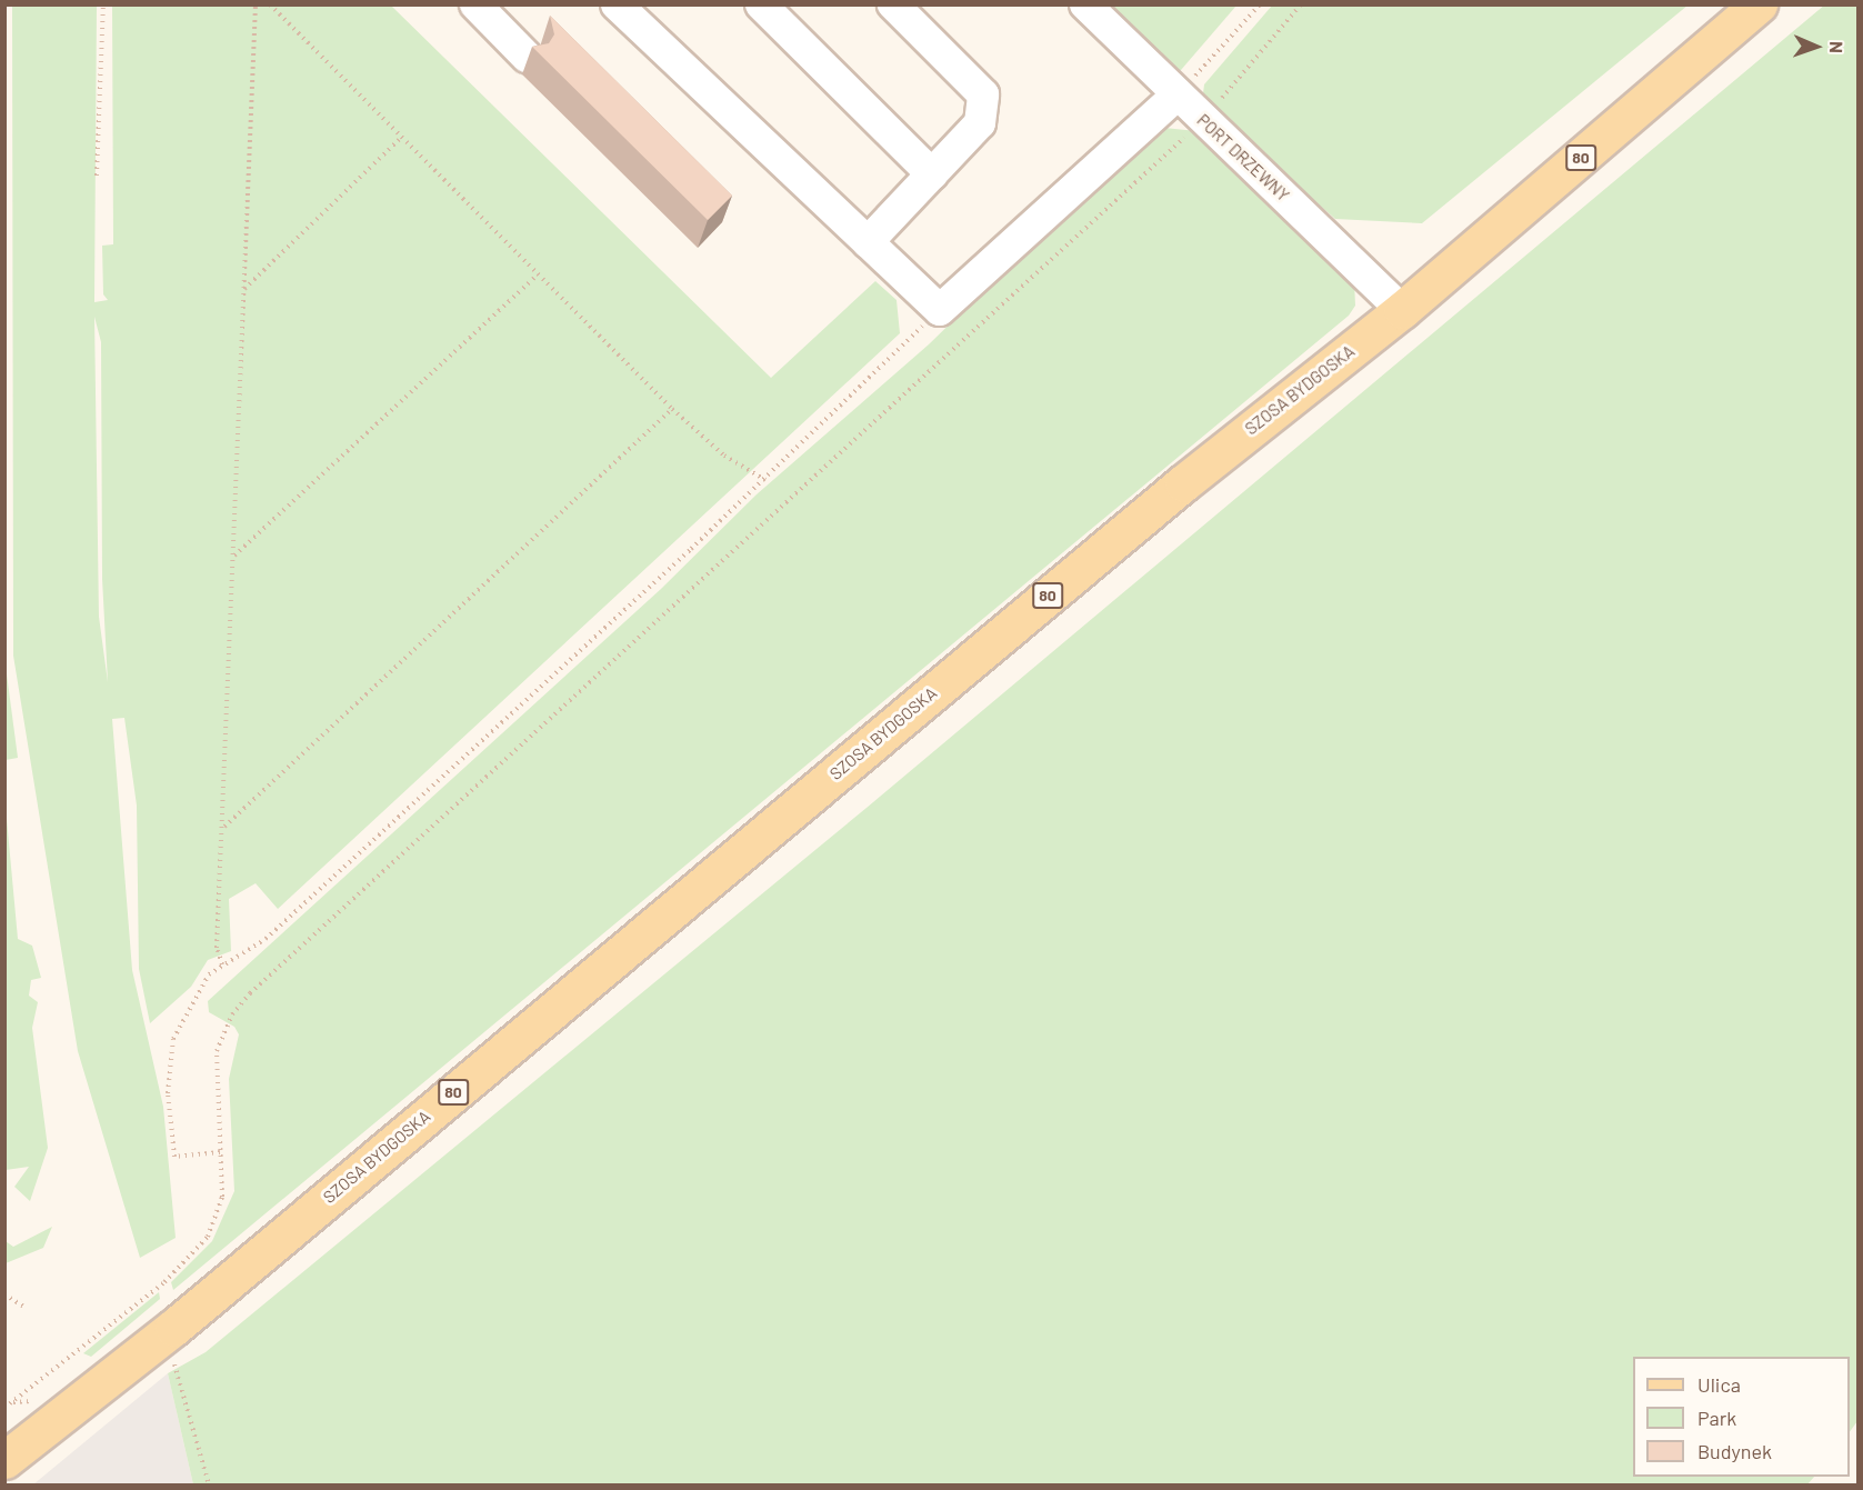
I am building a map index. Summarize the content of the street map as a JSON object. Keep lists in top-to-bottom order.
{
  "streets": {
    "main road": ["80", "SZOSA BYDGOSKA"],
    "street": ["PORT DRZEWNY"]
  },
  "crossings": [
    ["PORT DRZEWNY", "SZOSA BYDGOSKA"]
  ],
  "legend": ["Ulica", "Park", "Budynek"],
  "north": "right"
}
